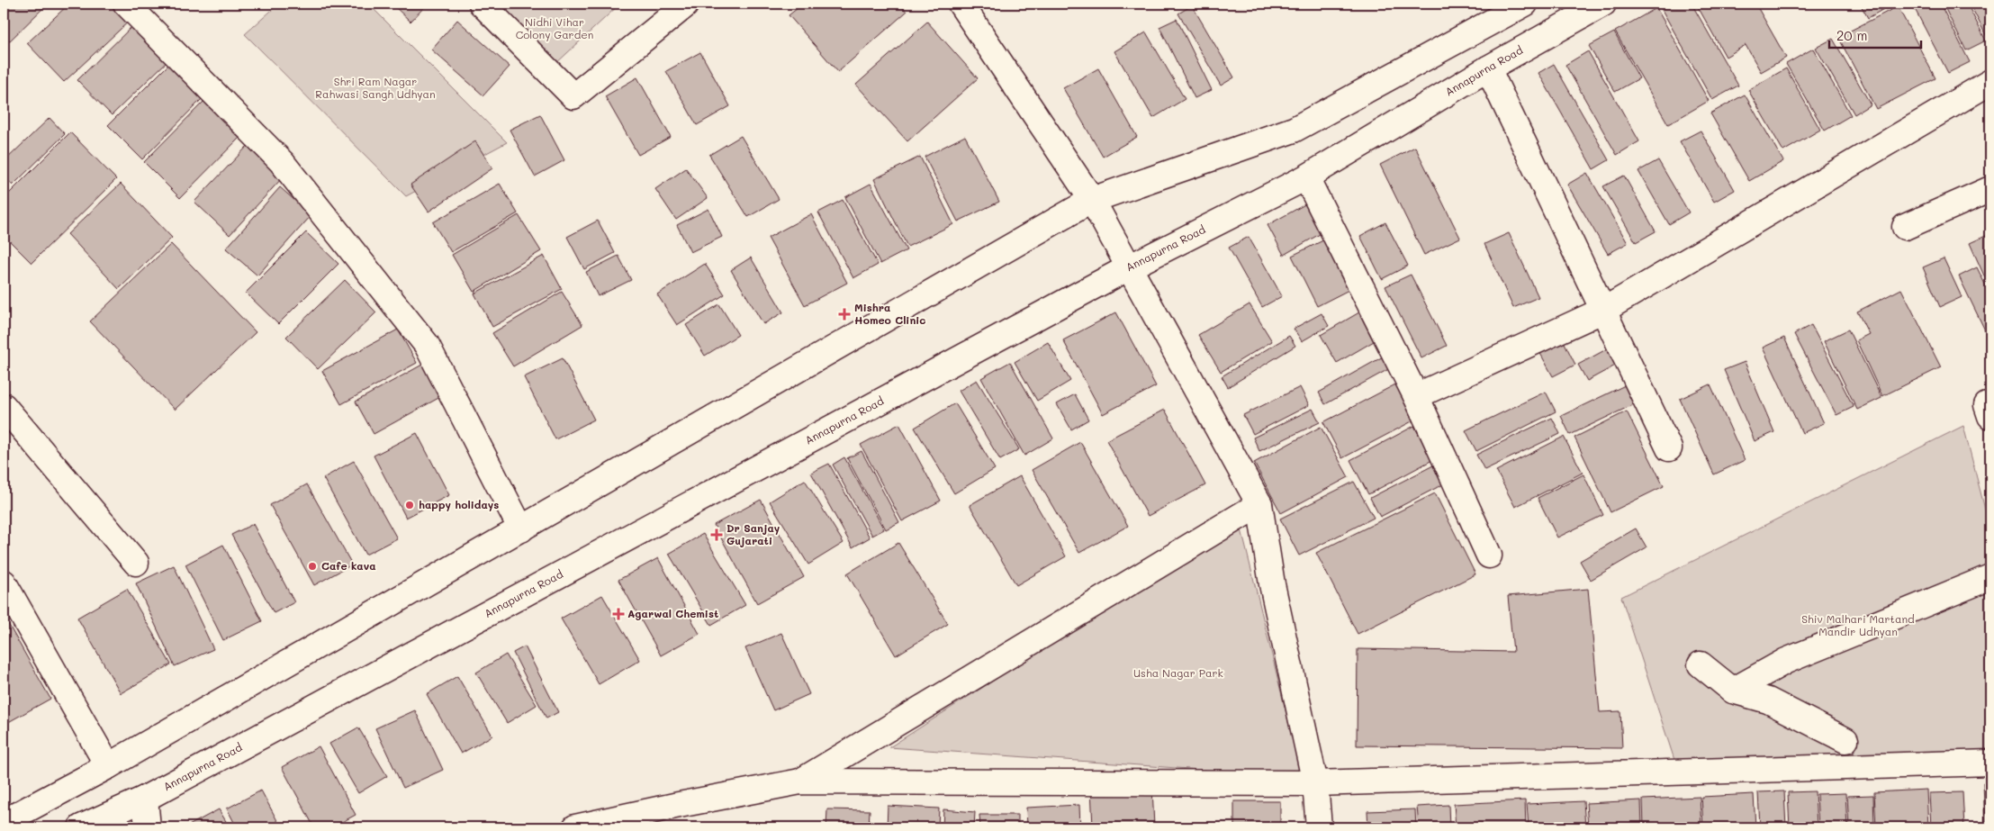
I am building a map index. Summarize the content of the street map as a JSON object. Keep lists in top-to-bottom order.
{
  "streets": {
    "street": ["Annapurna Road"]
  },
  "parks": [
    "Nidhi Vihar Colony Garden",
    "Shri Ram Nagar Rahwasi Sangh Udhyan",
    "Shiv Malhari Martand Mandir Udhyan",
    "Usha Nagar Park"
  ],
  "places": {
    "health": ["Mishra Homeo Clinic", "Dr Sanjay Gujarati", "Agarwal Chemist"],
    "other": ["happy holidays", "Cafe kava"]
  },
  "scale_bar": "20 m"
}
